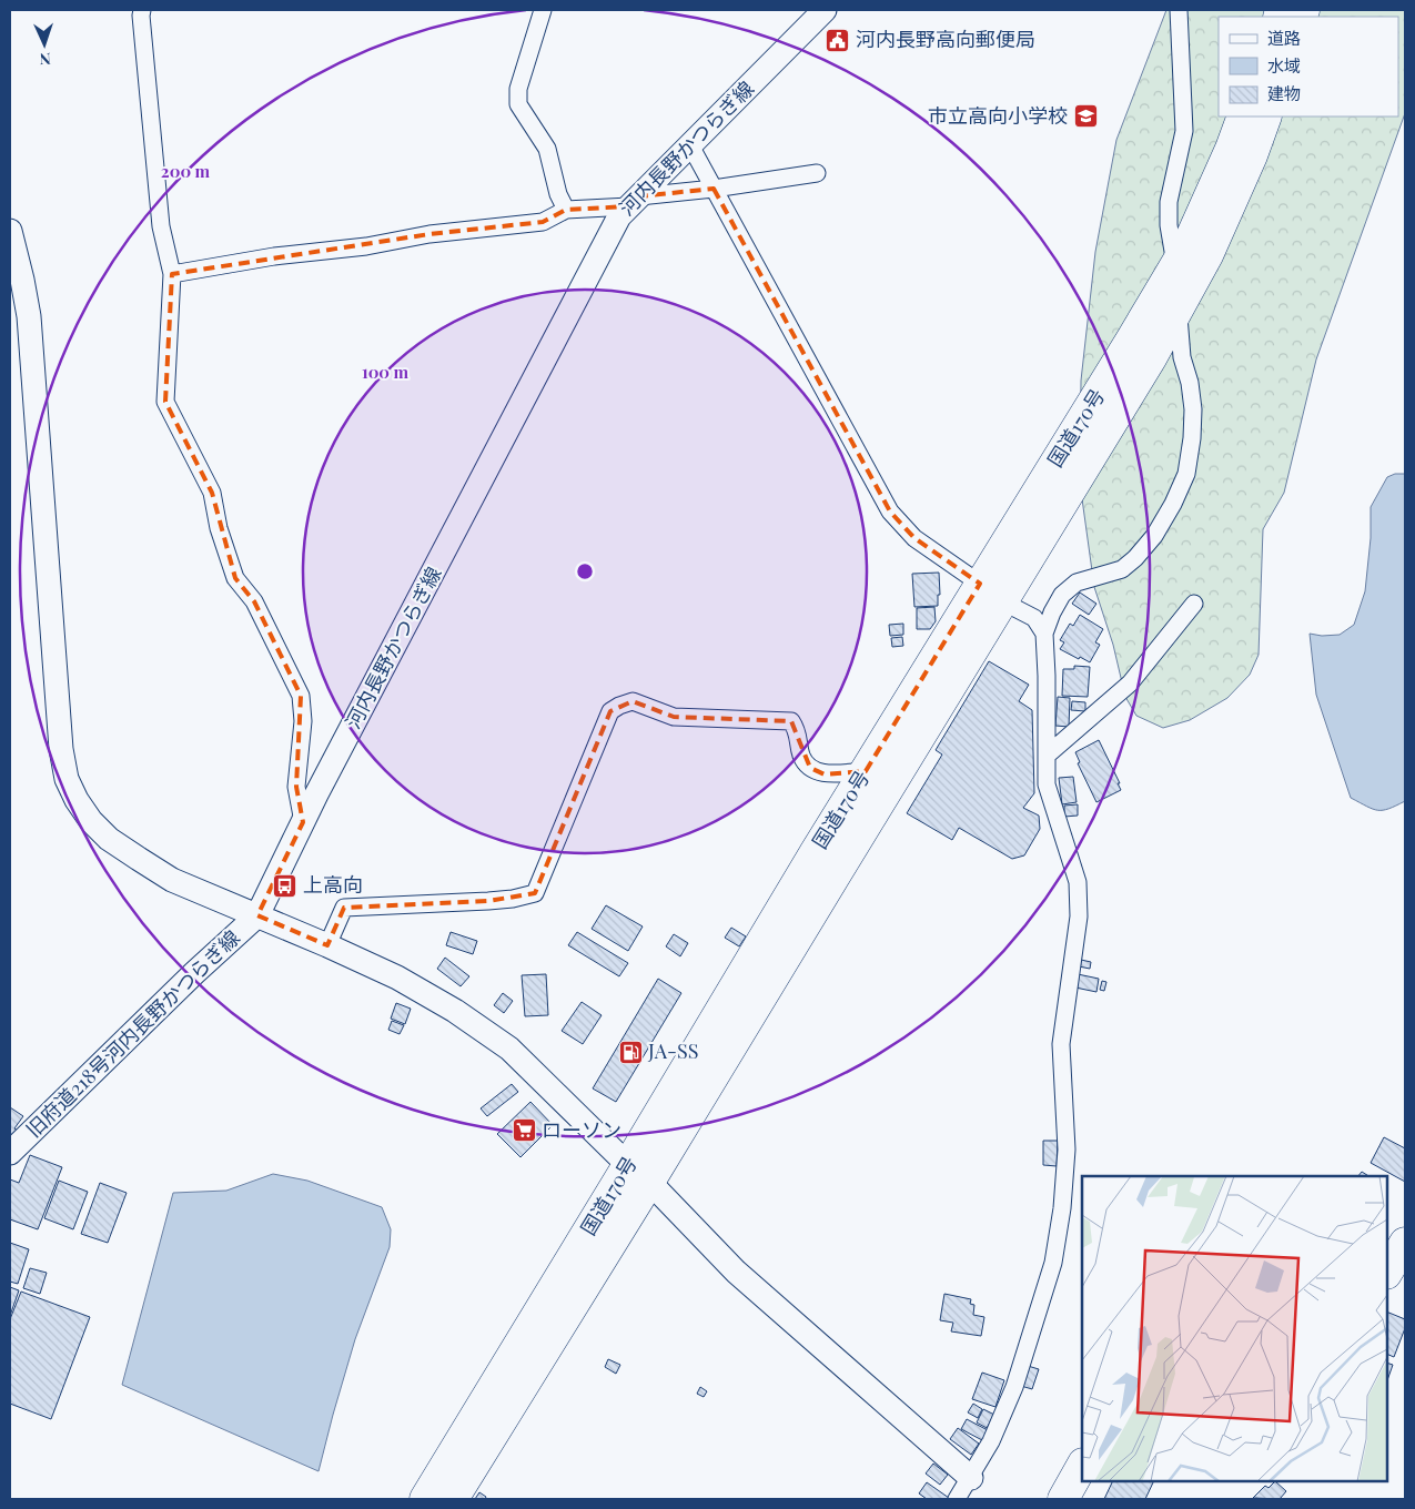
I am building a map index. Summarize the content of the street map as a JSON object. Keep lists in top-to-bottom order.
{
  "streets": {
    "highway": ["国道170号"],
    "street": ["河内長野かつらぎ線", "旧府道218号河内長野かつらぎ線"]
  },
  "crossings": [
    ["河内長野かつらぎ線", "旧府道218号河内長野かつらぎ線"]
  ],
  "places": {
    "public building": ["河内長野高向郵便局"],
    "school or university": ["市立高向小学校"],
    "bus stop": ["上高向"],
    "fuel station": ["JA-SS"],
    "supermarket": ["ローソン"]
  },
  "legend": ["道路", "水域", "建物"],
  "north": "bottom",
  "rings": ["200 m", "100 m"]
}
